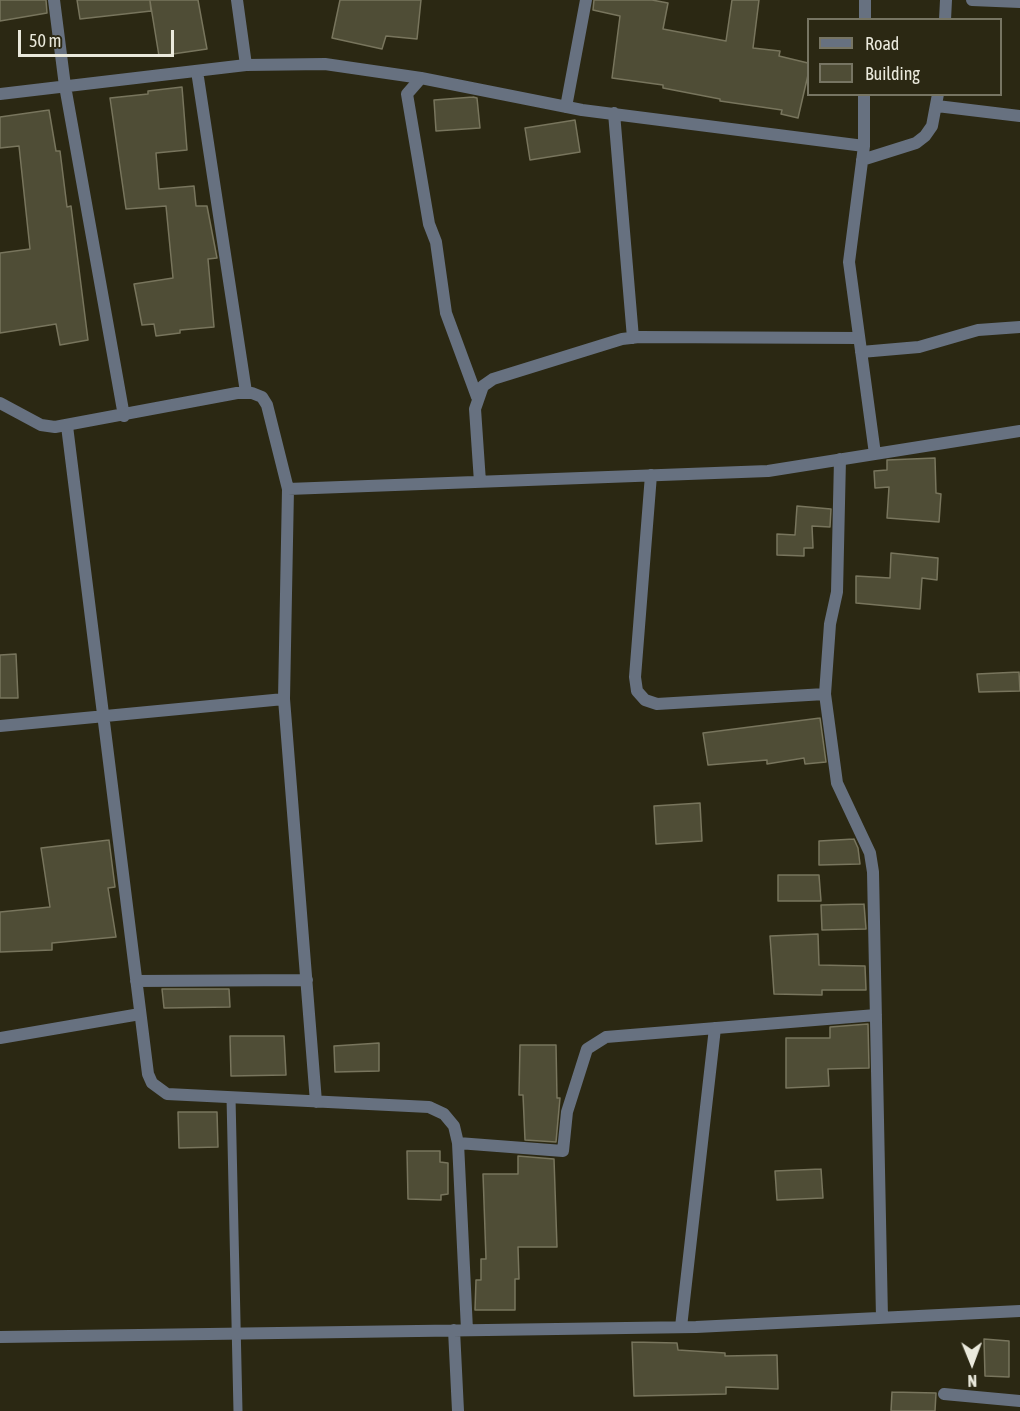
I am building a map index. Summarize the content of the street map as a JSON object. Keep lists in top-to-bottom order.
{
  "legend": ["Road", "Building"],
  "scale_bar": "50 m",
  "north": "bottom"
}
